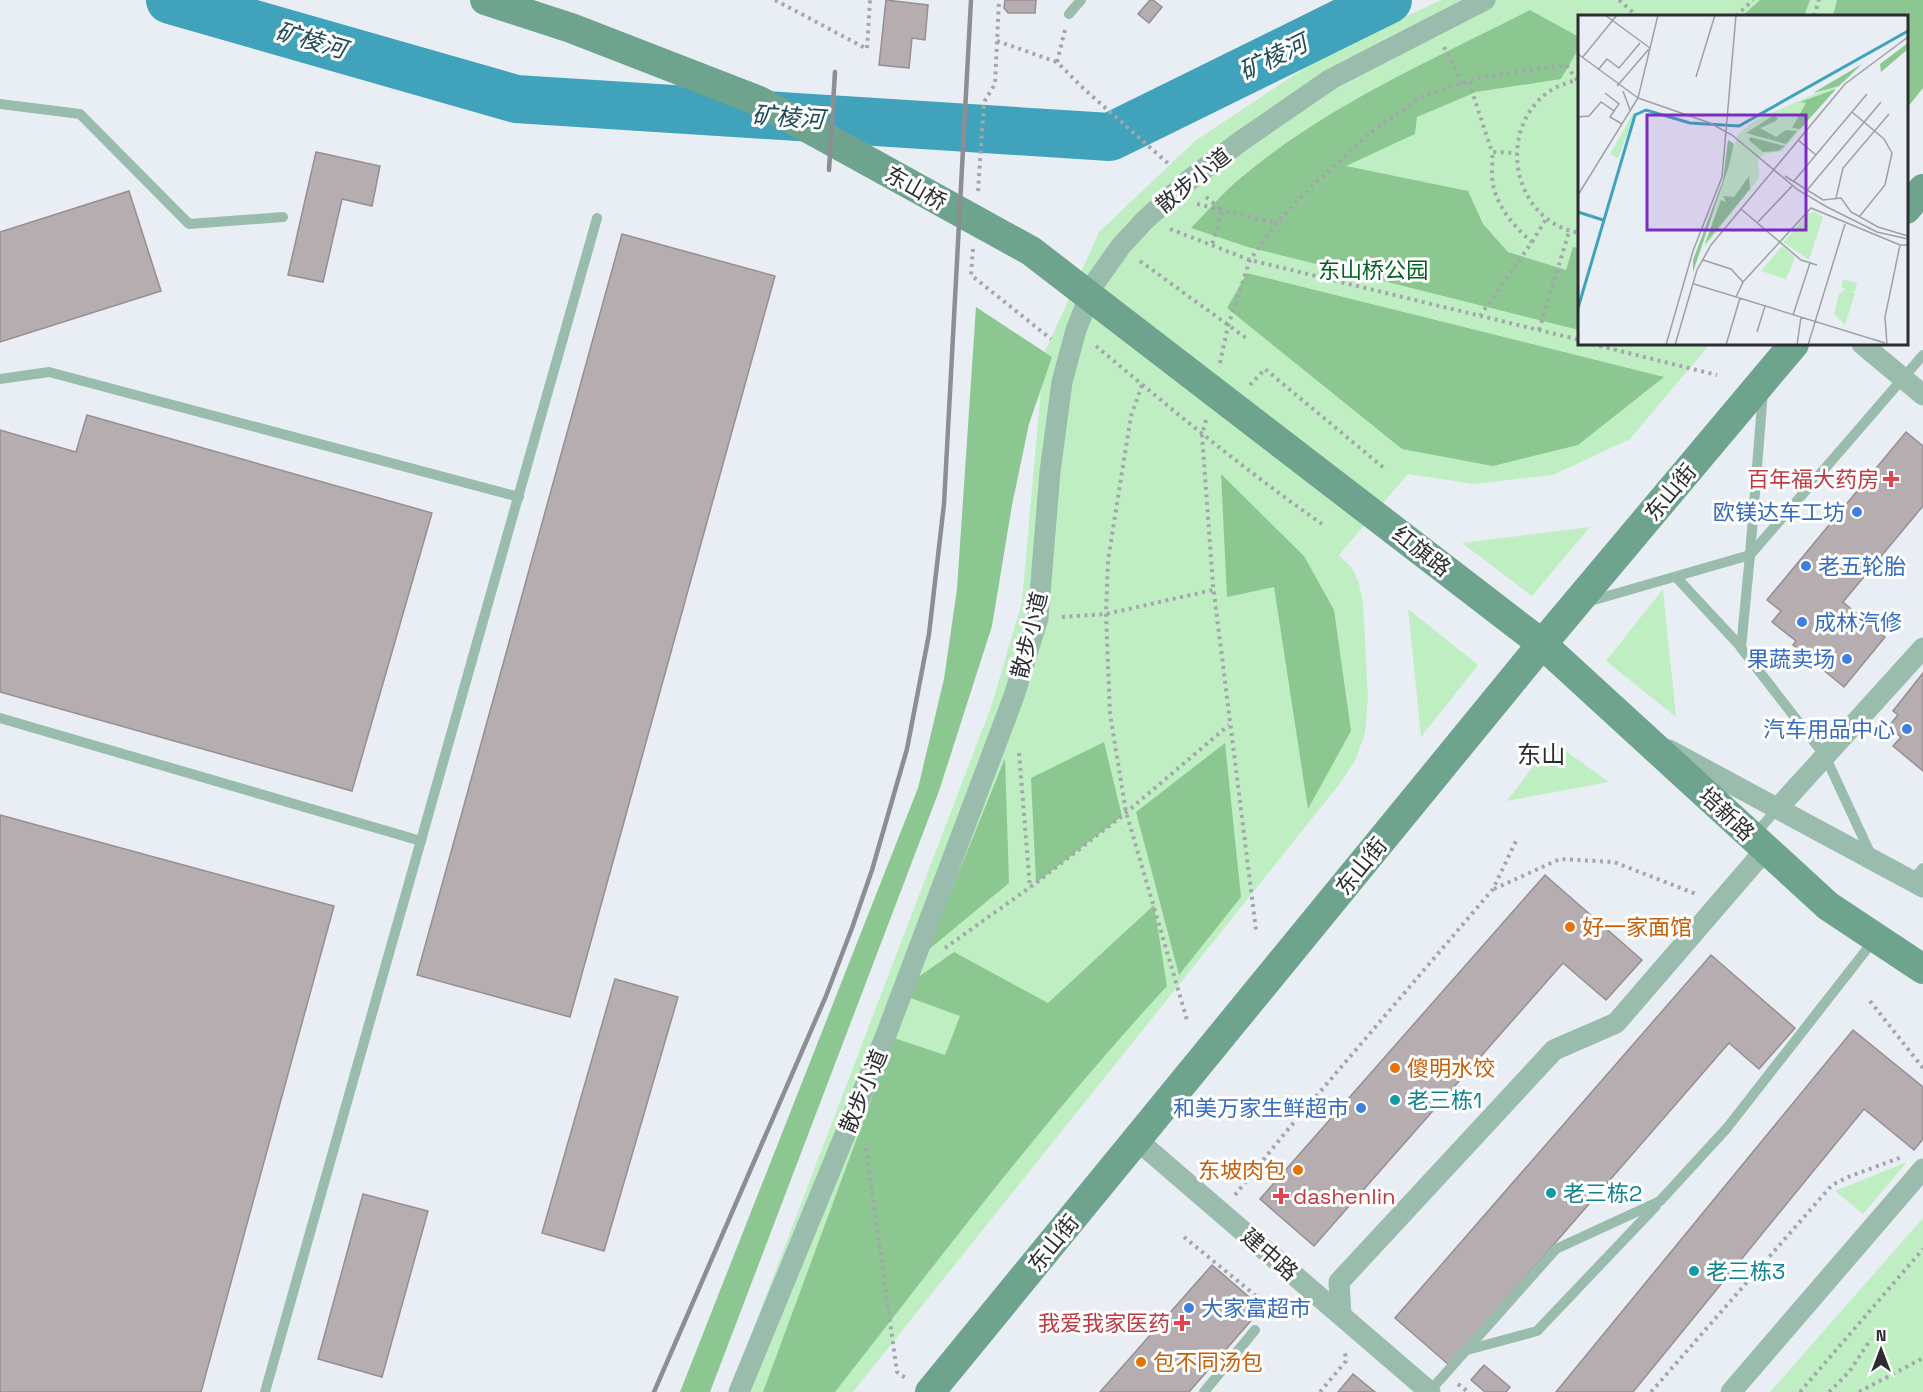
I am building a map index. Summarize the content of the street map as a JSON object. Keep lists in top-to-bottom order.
{
  "streets": {
    "main road": [
      "东山桥",
      "东山街",
      "红旗路",
      "培新路"
    ],
    "street": ["散步小道", "建中路"]
  },
  "crossings": [
    ["东山桥", "红旗路"],
    ["东山街", "红旗路"],
    ["东山街", "培新路"],
    ["东山街", "建中路"],
    ["红旗路", "培新路"]
  ],
  "districts": ["东山"],
  "water": ["矿棱河"],
  "parks": ["东山桥公园"],
  "places": {
    "health": ["百年福大药房", "dashenlin", "我爱我家医药"],
    "other": [
      "欧镁达车工坊",
      "老五轮胎",
      "成林汽修",
      "果蔬卖场",
      "汽车用品中心",
      "好一家面馆",
      "傻明水饺",
      "老三栋1",
      "和美万家生鲜超市",
      "东坡肉包",
      "老三栋2",
      "老三栋3",
      "大家富超市",
      "包不同汤包"
    ]
  },
  "north": "top"
}
